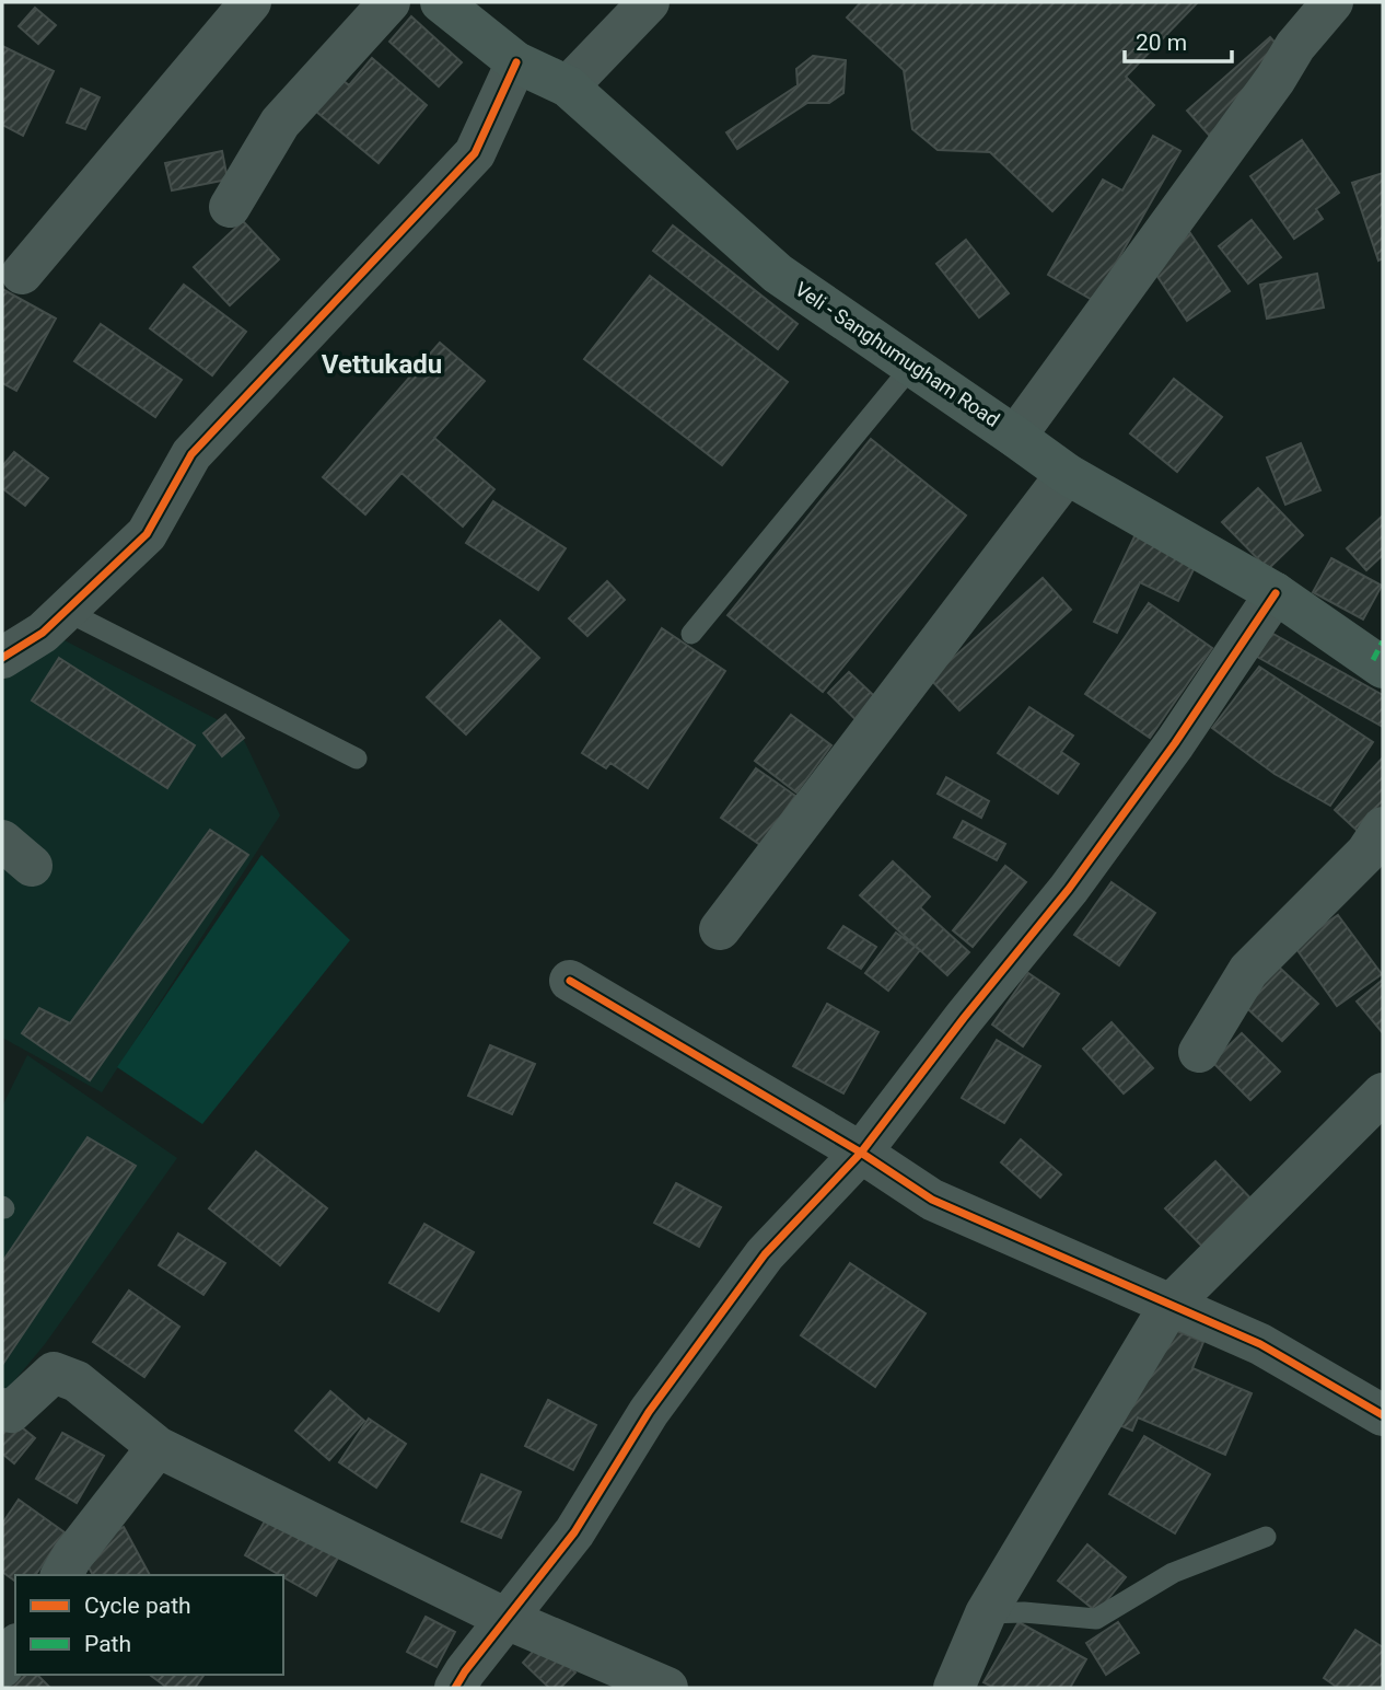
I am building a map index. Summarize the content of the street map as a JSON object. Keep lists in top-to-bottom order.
{
  "streets": {
    "main road": ["Veli - Sanghumugham Road"]
  },
  "districts": ["Vettukadu"],
  "legend": ["Cycle path", "Path"],
  "scale_bar": "20 m"
}
